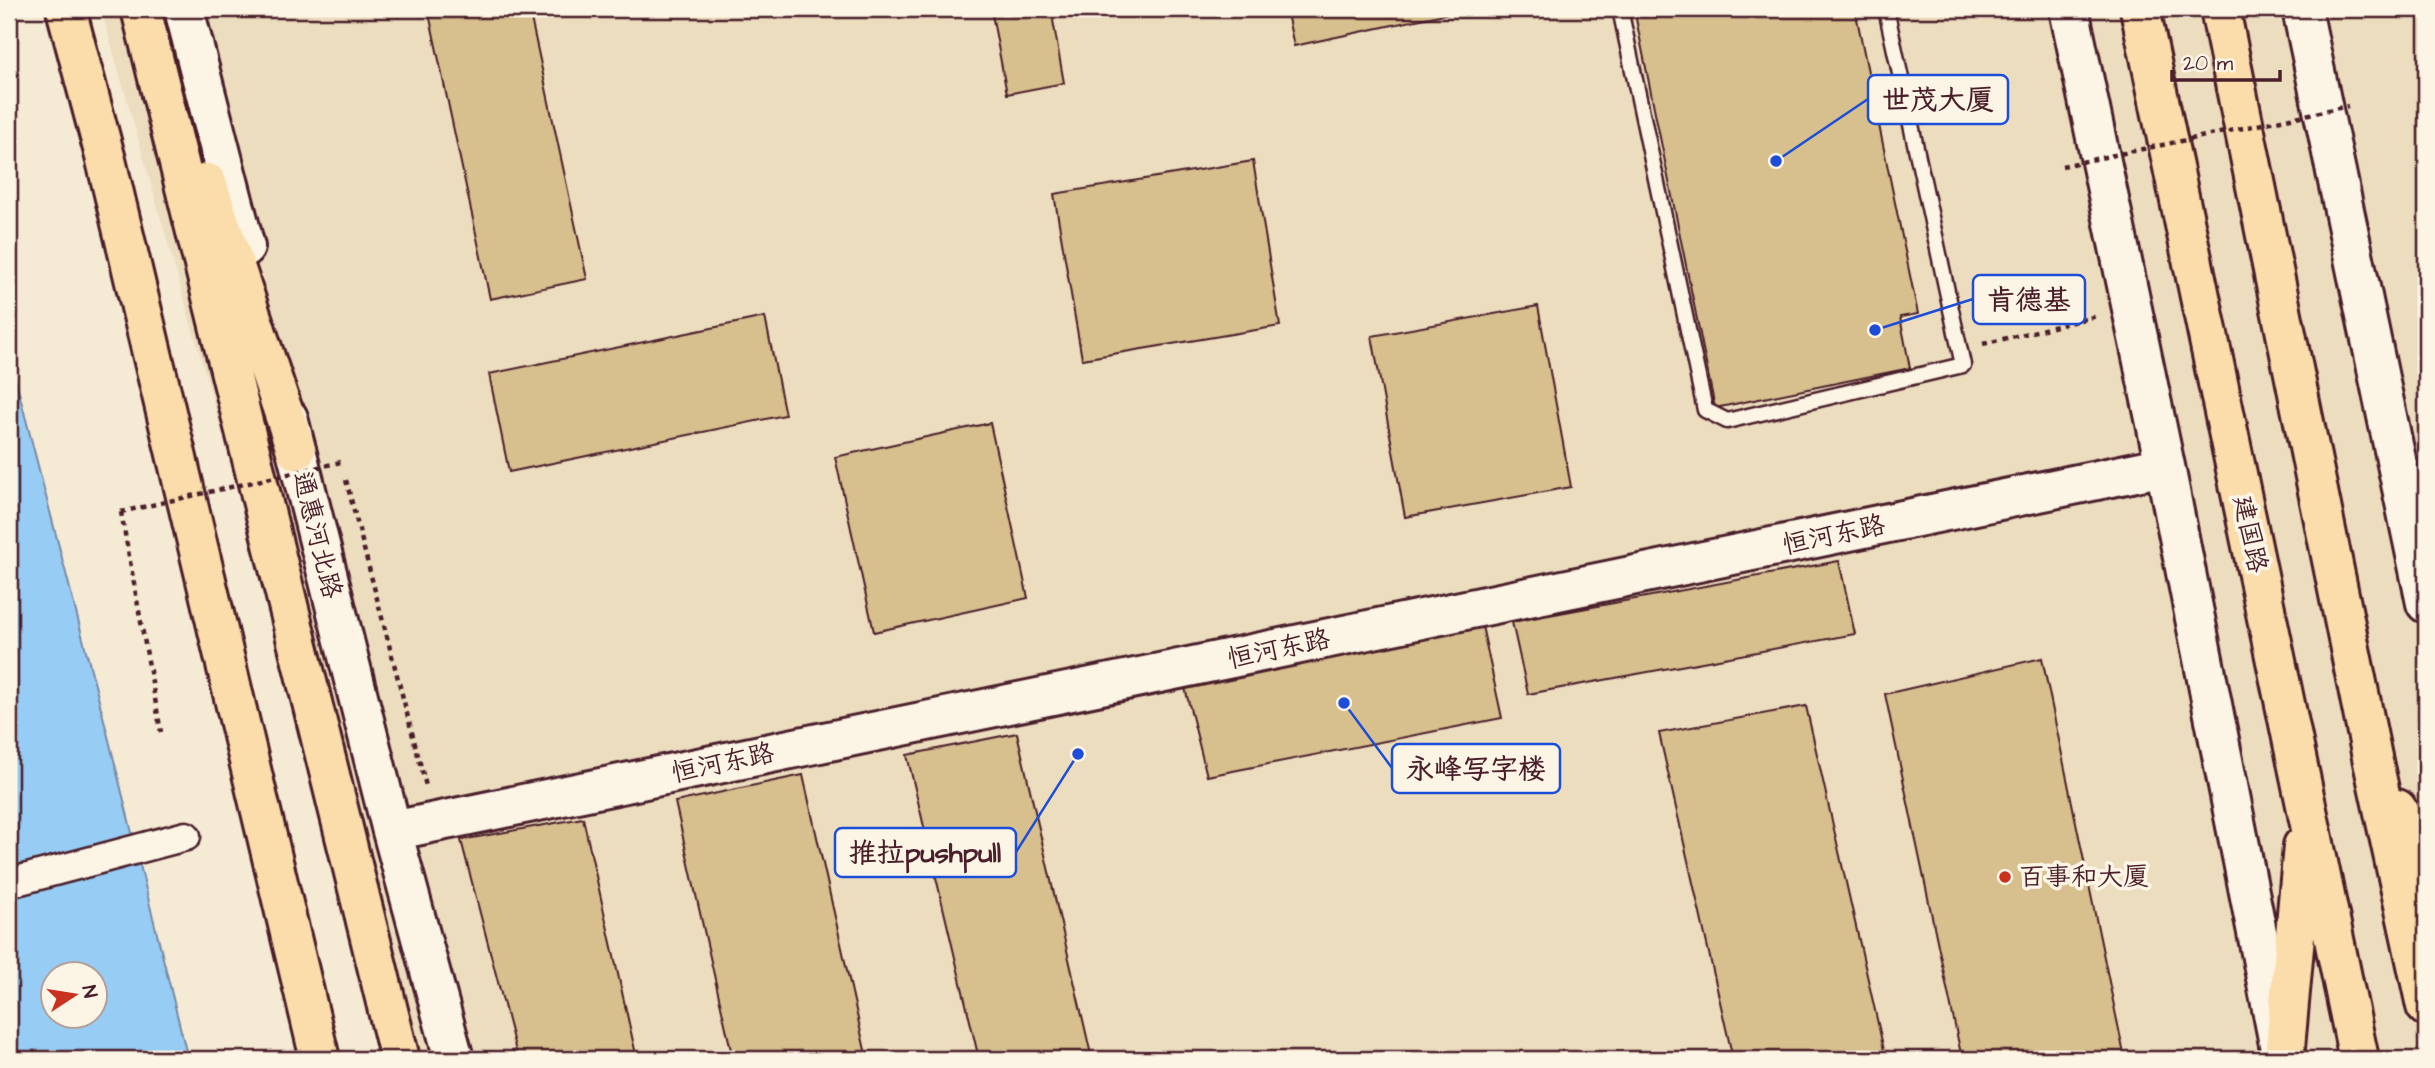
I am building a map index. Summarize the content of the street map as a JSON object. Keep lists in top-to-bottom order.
{
  "streets": {
    "highway": ["建国路", "通惠河北路"],
    "street": ["恒河东路"]
  },
  "crossings": [
    ["通惠河北路", "恒河东路"]
  ],
  "places": [
    "世茂大厦",
    "肯德基",
    "永峰写字楼",
    "推拉pushpull",
    "百事和大厦"
  ],
  "scale_bar": "20 m",
  "north": "right"
}
